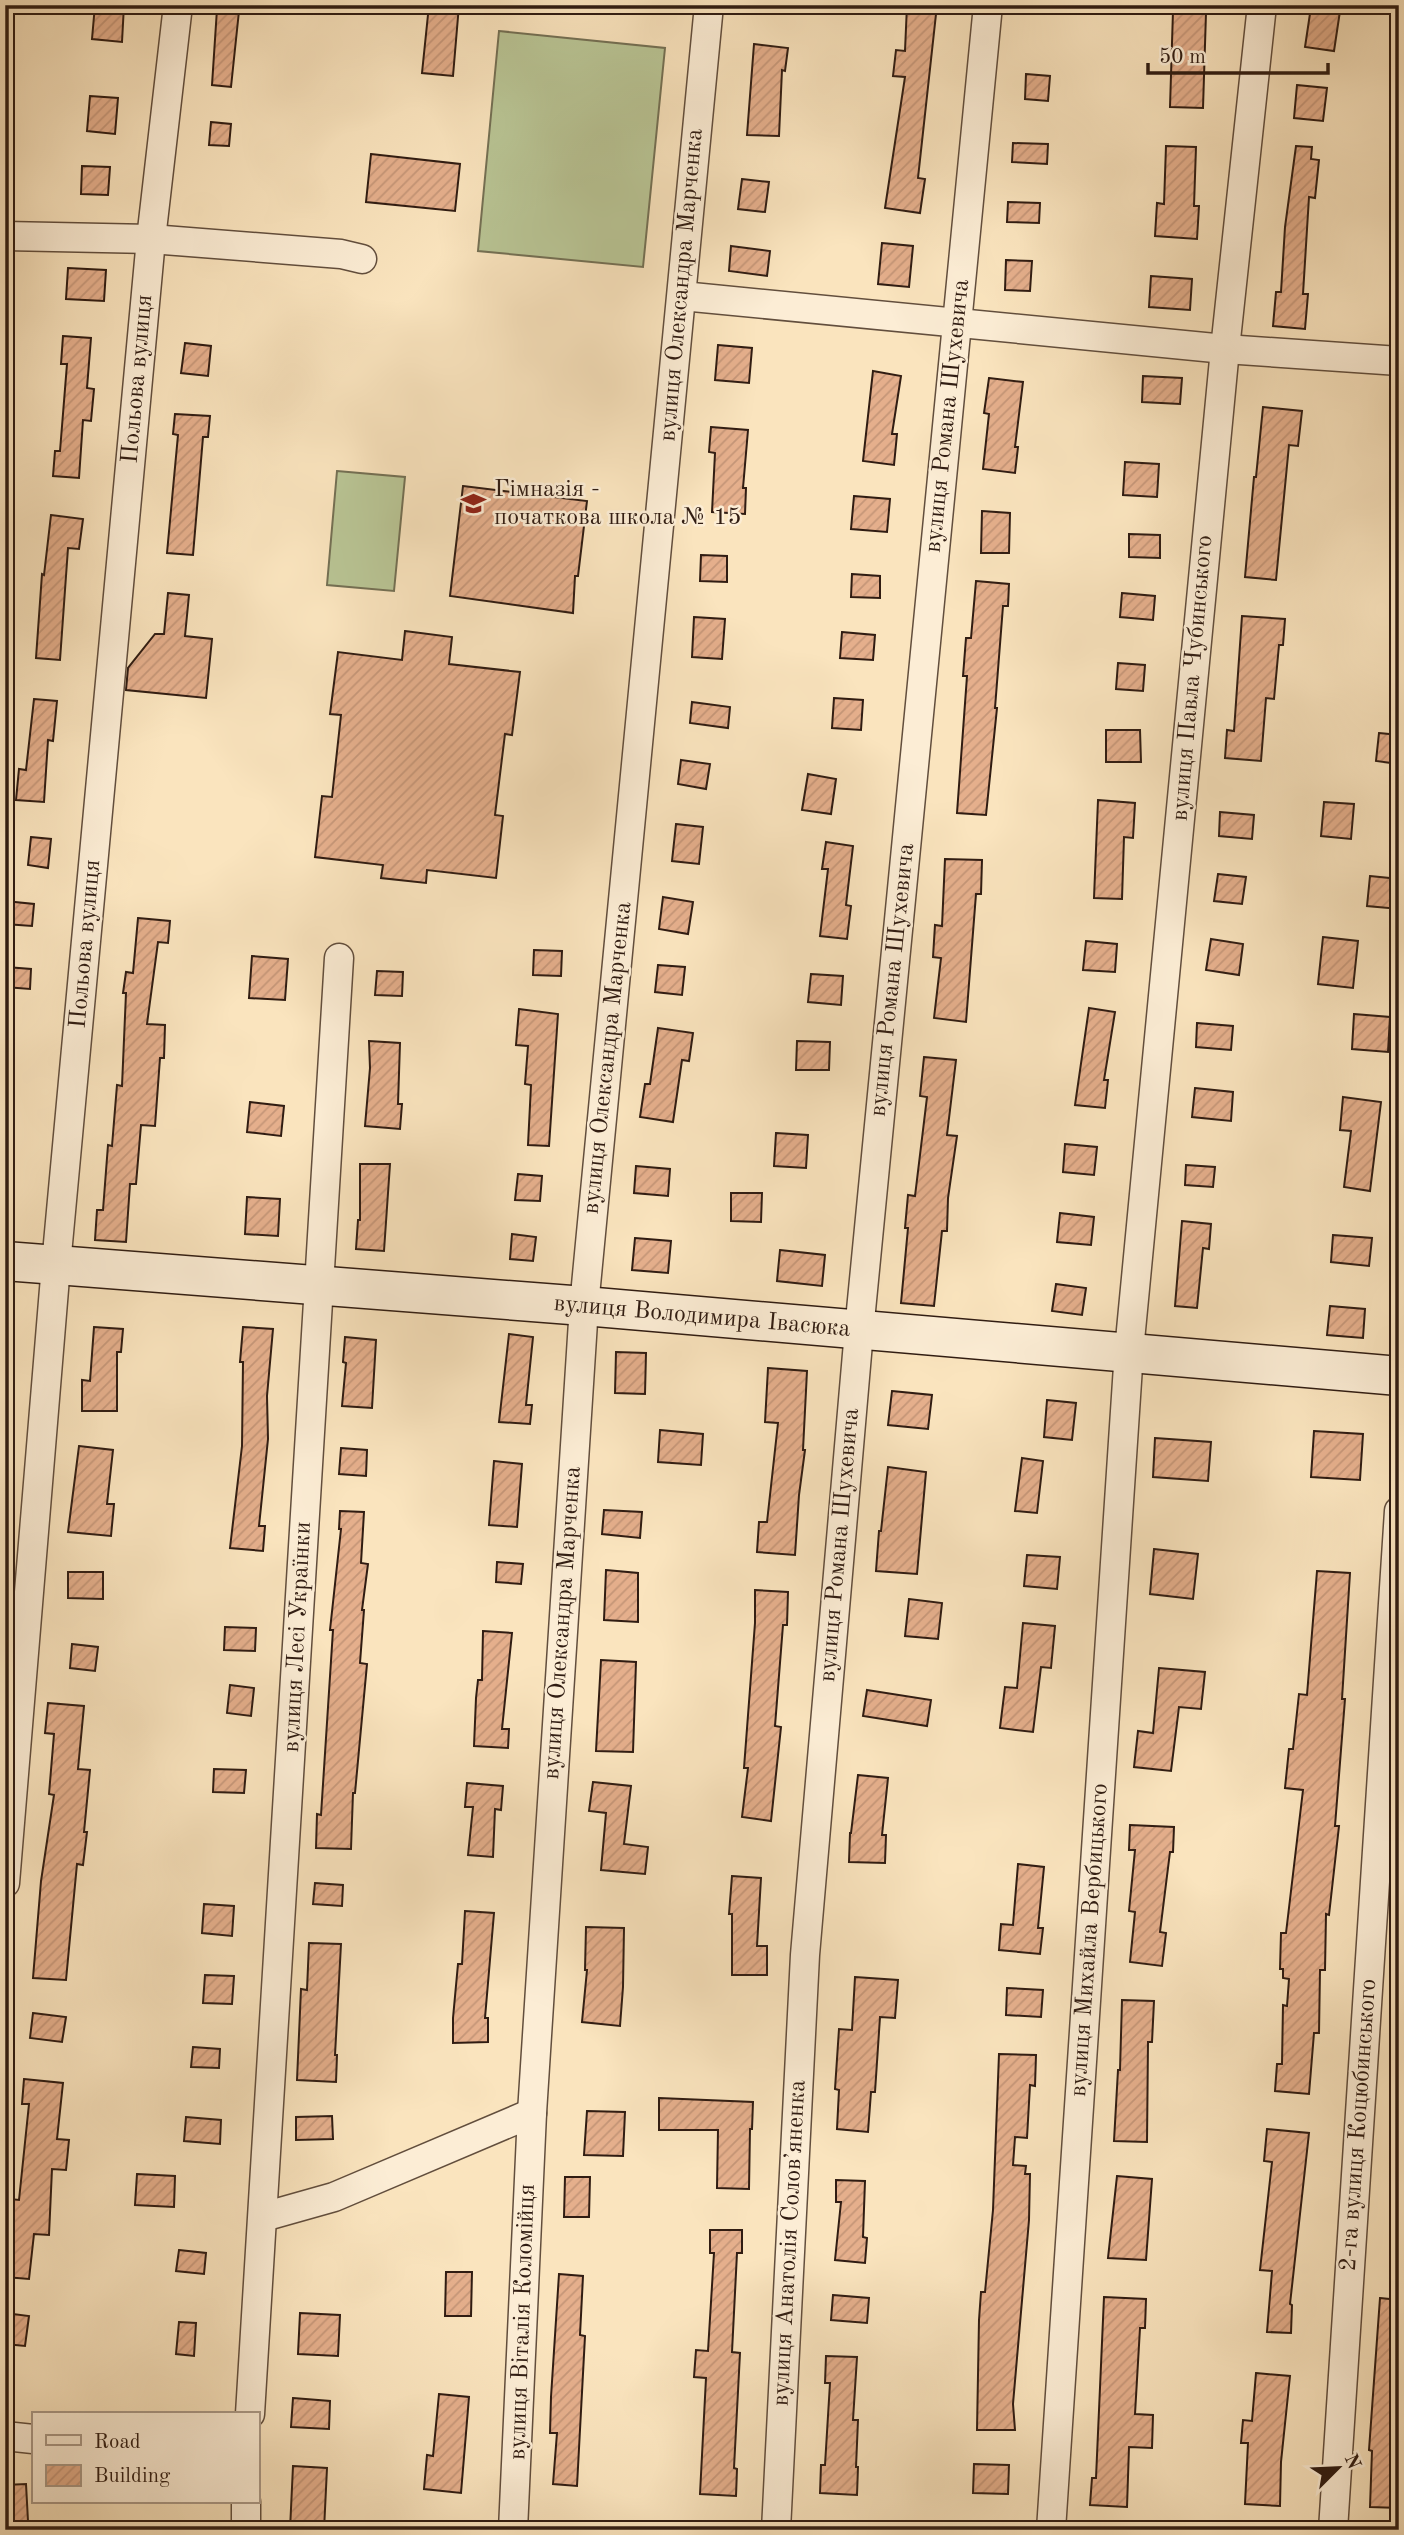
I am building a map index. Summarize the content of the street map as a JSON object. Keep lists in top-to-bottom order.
{
  "streets": {
    "street": [
      "вулиця Олександра Марченка",
      "Польова вулиця",
      "вулиця Романа Шухевича",
      "вулиця Павла Чубинського",
      "вулиця Володимира Івасюка",
      "вулиця Лесі Українки",
      "вулиця Михайла Вербицького",
      "2-га вулиця Коцюбинського",
      "вулиця Анатолія Соловʼяненка",
      "вулиця Віталія Коломійця"
    ]
  },
  "crossings": [
    ["вулиця Олександра Марченка", "вулиця Володимира Івасюка"],
    ["вулиця Олександра Марченка", "вулиця Віталія Коломійця"],
    ["Польова вулиця", "вулиця Володимира Івасюка"],
    ["вулиця Романа Шухевича", "вулиця Володимира Івасюка"],
    ["вулиця Романа Шухевича", "вулиця Анатолія Соловʼяненка"],
    ["вулиця Павла Чубинського", "вулиця Володимира Івасюка"],
    ["вулиця Павла Чубинського", "вулиця Михайла Вербицького"],
    ["вулиця Володимира Івасюка", "вулиця Лесі Українки"],
    ["вулиця Володимира Івасюка", "вулиця Михайла Вербицького"]
  ],
  "places": {
    "school or university": ["Гімназія - початкова школа № 15"]
  },
  "legend": ["Road", "Building"],
  "scale_bar": "50 m",
  "north": "top right"
}
